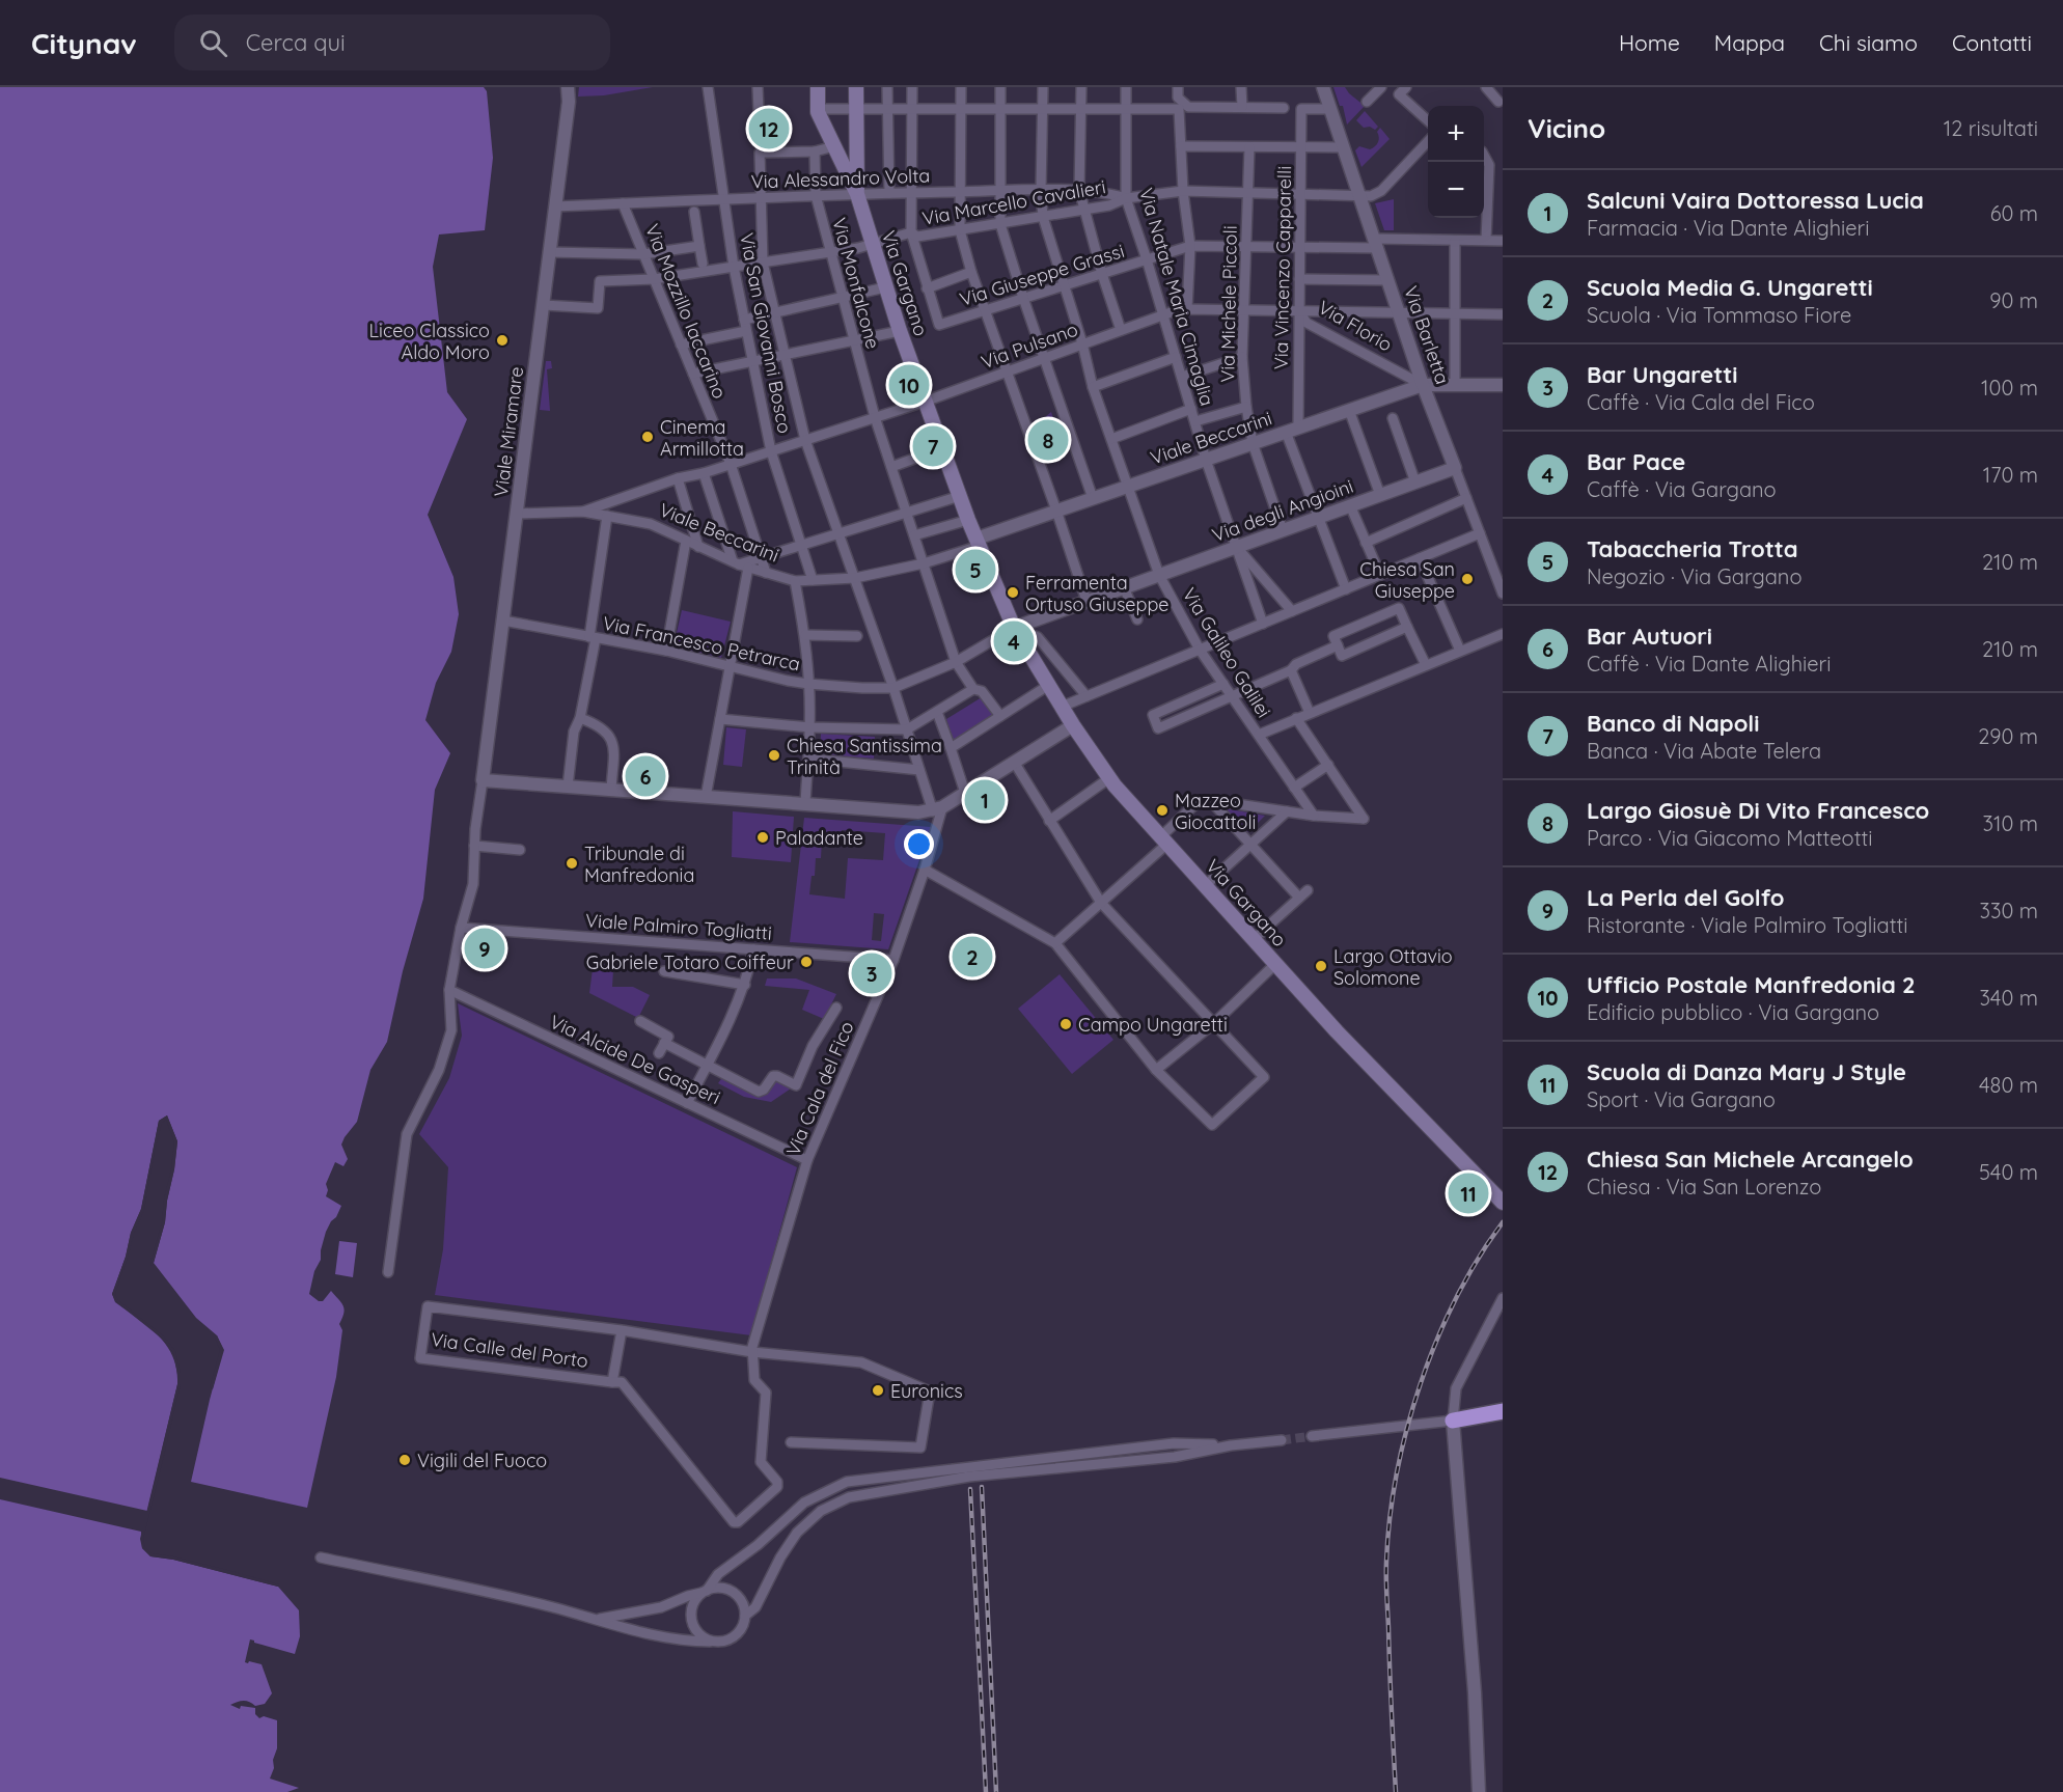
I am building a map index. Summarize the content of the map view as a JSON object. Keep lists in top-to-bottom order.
{
  "streets": {
    "main road": ["Via Gargano"],
    "street": [
      "Via Alessandro Volta",
      "Via Marcello Cavalieri",
      "Via Vincenzo Capparelli",
      "Via Giuseppe Grassi",
      "Via Monfalcone",
      "Via Natale Maria Cimaglia",
      "Via Michele Piccoli",
      "Via Mozzillo Iaccarino",
      "Via Florio",
      "Via San Giovanni Bosco",
      "Via Barletta",
      "Via Pulsano",
      "Viale Miramare",
      "Viale Beccarini",
      "Via degli Angioini",
      "Via Francesco Petrarca",
      "Via Galileo Galilei",
      "Viale Palmiro Togliatti",
      "Via Alcide De Gasperi",
      "Via Cala del Fico",
      "Via Calle del Porto"
    ]
  },
  "crossings": [
    ["Via Alessandro Volta", "Via Marcello Cavalieri"],
    ["Via Alessandro Volta", "Via Monfalcone"],
    ["Via Alessandro Volta", "Via Gargano"],
    ["Via Alessandro Volta", "Via Natale Maria Cimaglia"],
    ["Via Alessandro Volta", "Via Mozzillo Iaccarino"],
    ["Via Alessandro Volta", "Via San Giovanni Bosco"],
    ["Via Alessandro Volta", "Viale Miramare"],
    ["Via Alessandro Volta", "Via Galileo Galilei"],
    ["Via Marcello Cavalieri", "Via Monfalcone"],
    ["Via Marcello Cavalieri", "Via Gargano"],
    ["Via Marcello Cavalieri", "Via Natale Maria Cimaglia"],
    ["Via Marcello Cavalieri", "Via Mozzillo Iaccarino"],
    ["Via Marcello Cavalieri", "Via San Giovanni Bosco"],
    ["Via Marcello Cavalieri", "Viale Miramare"],
    ["Via Marcello Cavalieri", "Via Galileo Galilei"],
    ["Via Vincenzo Capparelli", "Via Giuseppe Grassi"],
    ["Via Vincenzo Capparelli", "Via Florio"],
    ["Via Vincenzo Capparelli", "Via Barletta"],
    ["Via Vincenzo Capparelli", "Via Pulsano"],
    ["Via Vincenzo Capparelli", "Viale Beccarini"],
    ["Via Vincenzo Capparelli", "Via degli Angioini"],
    ["Via Giuseppe Grassi", "Via Natale Maria Cimaglia"],
    ["Via Giuseppe Grassi", "Via Michele Piccoli"],
    ["Via Giuseppe Grassi", "Via Barletta"],
    ["Via Giuseppe Grassi", "Via Galileo Galilei"],
    ["Via Monfalcone", "Via Pulsano"],
    ["Via Monfalcone", "Viale Beccarini"],
    ["Via Gargano", "Via Pulsano"],
    ["Via Gargano", "Viale Beccarini"],
    ["Via Gargano", "Via degli Angioini"],
    ["Via Natale Maria Cimaglia", "Via Pulsano"],
    ["Via Natale Maria Cimaglia", "Viale Beccarini"],
    ["Via Natale Maria Cimaglia", "Via degli Angioini"],
    ["Via Michele Piccoli", "Via Pulsano"],
    ["Via Michele Piccoli", "Viale Beccarini"],
    ["Via Michele Piccoli", "Via degli Angioini"],
    ["Via Mozzillo Iaccarino", "Via Pulsano"],
    ["Via Mozzillo Iaccarino", "Viale Beccarini"],
    ["Via Florio", "Via Barletta"],
    ["Via Florio", "Via Pulsano"],
    ["Via Florio", "Viale Beccarini"],
    ["Via San Giovanni Bosco", "Via Pulsano"],
    ["Via San Giovanni Bosco", "Viale Beccarini"],
    ["Via Barletta", "Via Pulsano"],
    ["Via Barletta", "Viale Beccarini"],
    ["Via Barletta", "Via degli Angioini"],
    ["Via Pulsano", "Viale Beccarini"],
    ["Via Pulsano", "Via Galileo Galilei"],
    ["Viale Miramare", "Viale Beccarini"],
    ["Viale Miramare", "Via Francesco Petrarca"],
    ["Viale Beccarini", "Via Galileo Galilei"],
    ["Via degli Angioini", "Via Galileo Galilei"],
    ["Viale Palmiro Togliatti", "Via Cala del Fico"],
    ["Via Alcide De Gasperi", "Via Cala del Fico"],
    ["Via Cala del Fico", "Via Calle del Porto"]
  ],
  "places": [
    "Liceo Classico Aldo Moro",
    "Cinema Armillotta",
    "Chiesa San Giuseppe",
    "Ferramenta Ortuso Giuseppe",
    "Chiesa Santissima Trinità",
    "Mazzeo Giocattoli",
    "Paladante",
    "Tribunale di Manfredonia",
    "Gabriele Totaro Coiffeur",
    "Largo Ottavio Solomone",
    "Campo Ungaretti",
    "Euronics",
    "Vigili del Fuoco"
  ],
  "page": {
    "header": "Citynav",
    "search": "Cerca qui",
    "nav": [
      "Home",
      "Mappa",
      "Chi siamo",
      "Contatti"
    ],
    "heading": ["Vicino", "12 risultati"],
    "map_buttons": ["+", "−"],
    "pins": [
      "12",
      "10",
      "8",
      "7",
      "5",
      "4",
      "6",
      "1",
      "9",
      "2",
      "3",
      "11"
    ],
    "list": [
      {
        "mark": "1",
        "name": "Salcuni Vaira Dottoressa Lucia",
        "note": "Farmacia · Via Dante Alighieri",
        "value": "60 m"
      },
      {
        "mark": "2",
        "name": "Scuola Media G. Ungaretti",
        "note": "Scuola · Via Tommaso Fiore",
        "value": "90 m"
      },
      {
        "mark": "3",
        "name": "Bar Ungaretti",
        "note": "Caffè · Via Cala del Fico",
        "value": "100 m"
      },
      {
        "mark": "4",
        "name": "Bar Pace",
        "note": "Caffè · Via Gargano",
        "value": "170 m"
      },
      {
        "mark": "5",
        "name": "Tabaccheria Trotta",
        "note": "Negozio · Via Gargano",
        "value": "210 m"
      },
      {
        "mark": "6",
        "name": "Bar Autuori",
        "note": "Caffè · Via Dante Alighieri",
        "value": "210 m"
      },
      {
        "mark": "7",
        "name": "Banco di Napoli",
        "note": "Banca · Via Abate Telera",
        "value": "290 m"
      },
      {
        "mark": "8",
        "name": "Largo Giosuè Di Vito Francesco",
        "note": "Parco · Via Giacomo Matteotti",
        "value": "310 m"
      },
      {
        "mark": "9",
        "name": "La Perla del Golfo",
        "note": "Ristorante · Viale Palmiro Togliatti",
        "value": "330 m"
      },
      {
        "mark": "10",
        "name": "Ufficio Postale Manfredonia 2",
        "note": "Edificio pubblico · Via Gargano",
        "value": "340 m"
      },
      {
        "mark": "11",
        "name": "Scuola di Danza Mary J Style",
        "note": "Sport · Via Gargano",
        "value": "480 m"
      },
      {
        "mark": "12",
        "name": "Chiesa San Michele Arcangelo",
        "note": "Chiesa · Via San Lorenzo",
        "value": "540 m"
      }
    ]
  }
}
